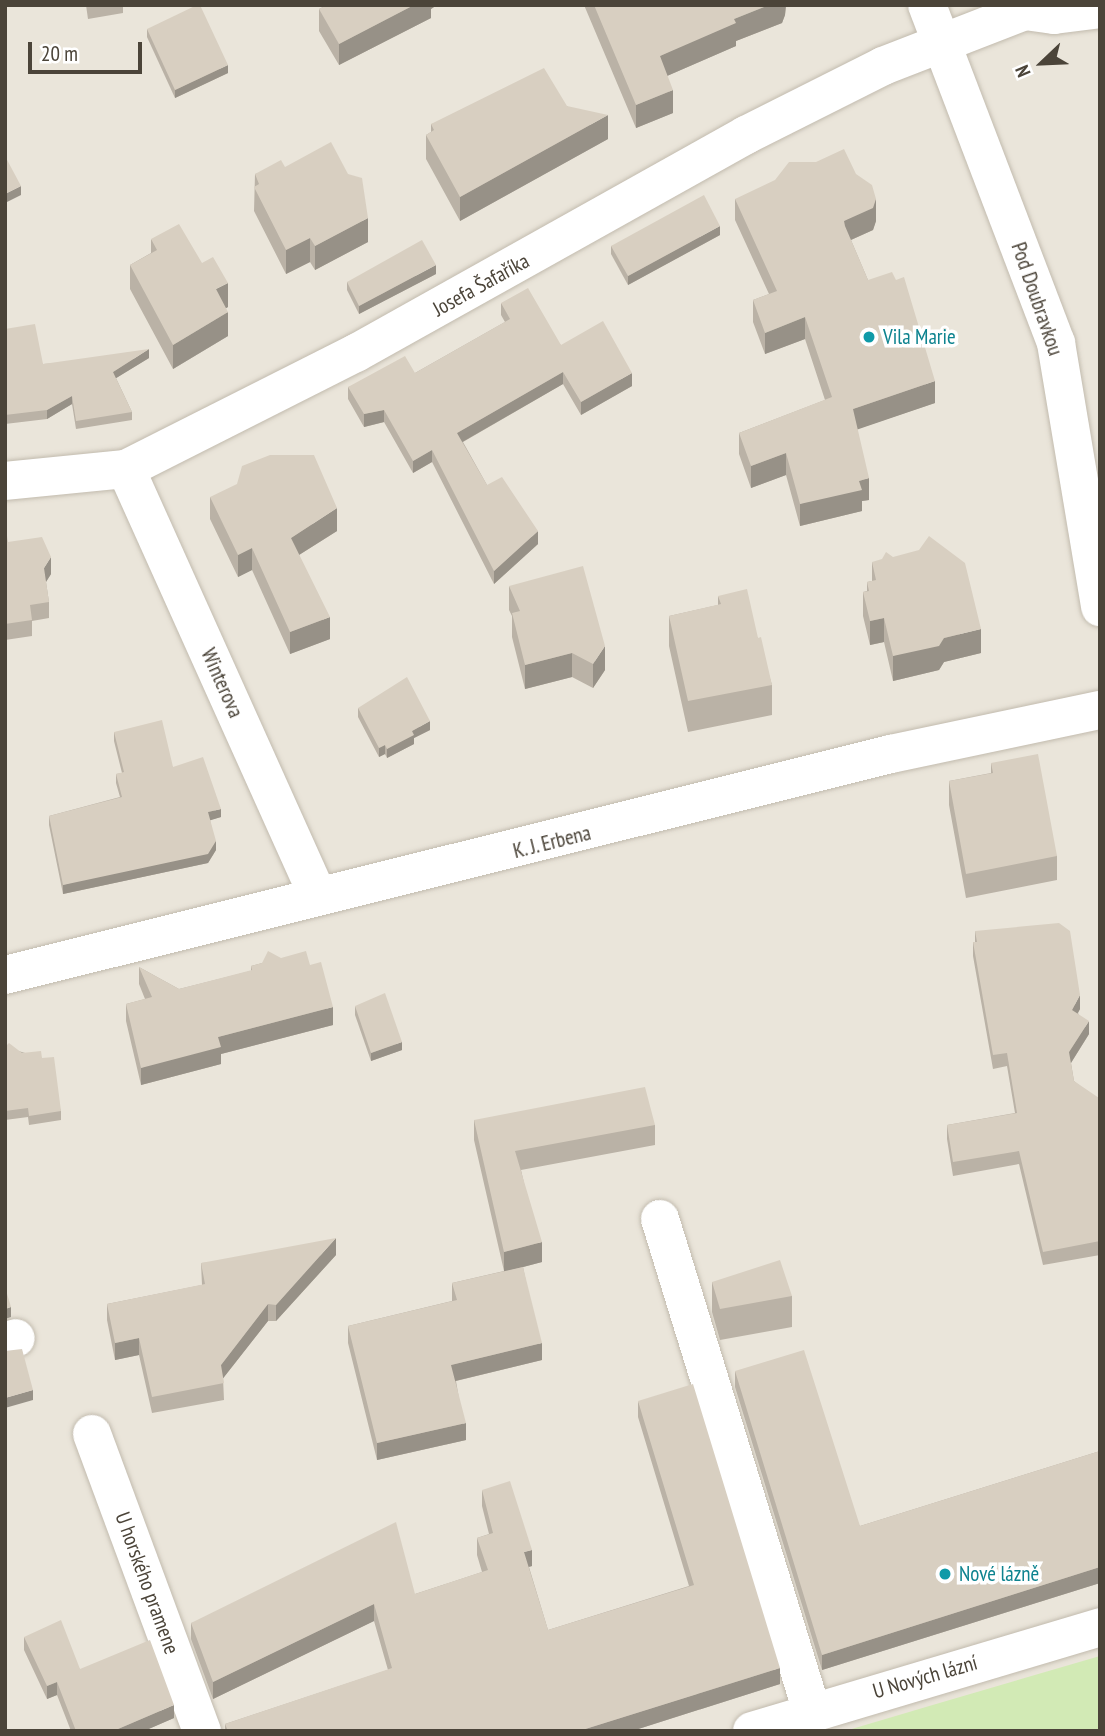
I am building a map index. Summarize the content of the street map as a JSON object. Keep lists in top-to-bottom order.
{
  "streets": {
    "street": [
      "Josefa Šafaříka",
      "Pod Doubravkou",
      "Winterova",
      "K. J. Erbena",
      "U horského pramene",
      "U Nových lázní"
    ]
  },
  "crossings": [
    ["Josefa Šafaříka", "Pod Doubravkou"],
    ["Josefa Šafaříka", "Winterova"],
    ["Winterova", "K. J. Erbena"]
  ],
  "places": ["Vila Marie", "Nové lázně"],
  "scale_bar": "20 m",
  "north": "bottom left"
}
